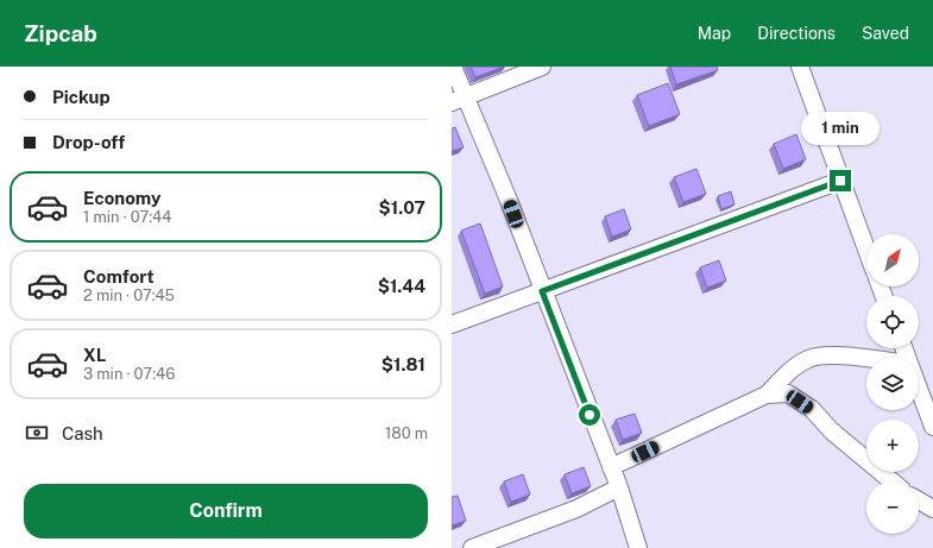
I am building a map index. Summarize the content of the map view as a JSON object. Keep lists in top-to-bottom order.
{
  "north": "top right",
  "page": {
    "header": "Zipcab",
    "nav": ["Map", "Directions", "Saved"],
    "banner": ["Pickup", "Drop-off"],
    "bubble": "1 min",
    "list": [
      {
        "name": "Economy",
        "note": "1 min · 07:44",
        "value": "$1.07"
      },
      {
        "name": "Comfort",
        "note": "2 min · 07:45",
        "value": "$1.44"
      },
      {
        "name": "XL",
        "note": "3 min · 07:46",
        "value": "$1.81"
      }
    ],
    "map_buttons": ["+", "−"],
    "pay": ["Cash", "180 m"],
    "buttons": "Confirm"
  }
}
